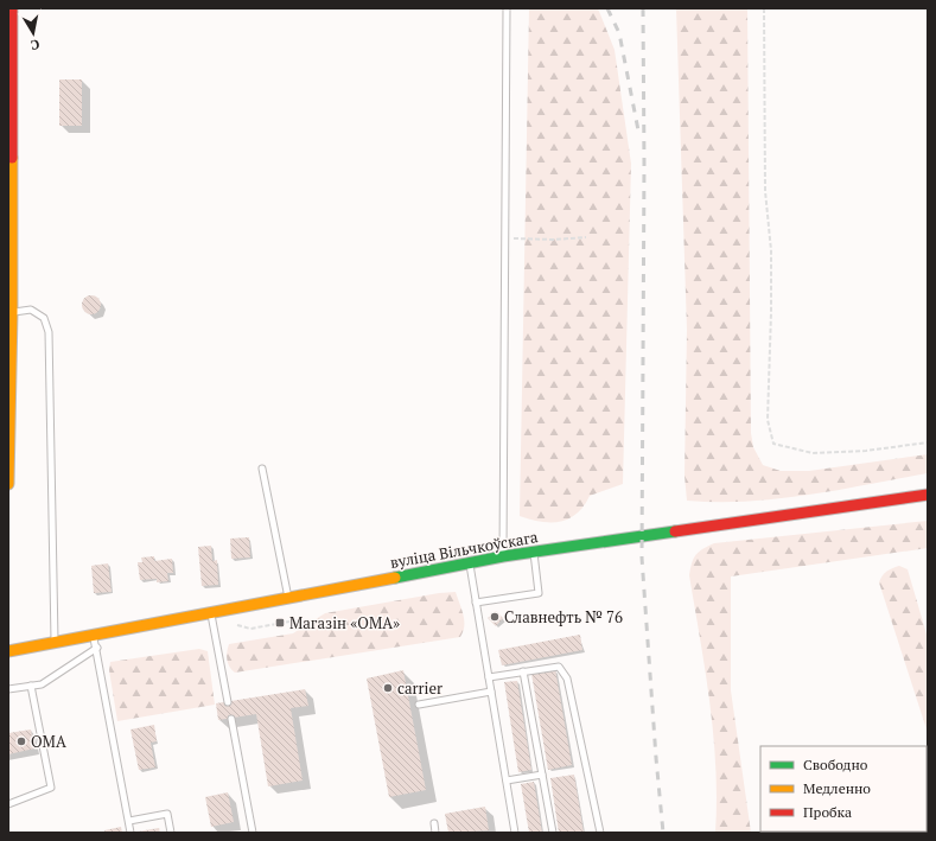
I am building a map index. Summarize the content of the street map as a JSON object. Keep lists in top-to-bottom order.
{
  "streets": {
    "main road": ["вуліца Вільчкоўскага"]
  },
  "places": {
    "other": ["Славнефть № 76", "carrier", "ОМА"],
    "transit": ["Магазін «ОМА»"]
  },
  "legend": ["Свободно", "Медленно", "Пробка"],
  "north": "bottom"
}
